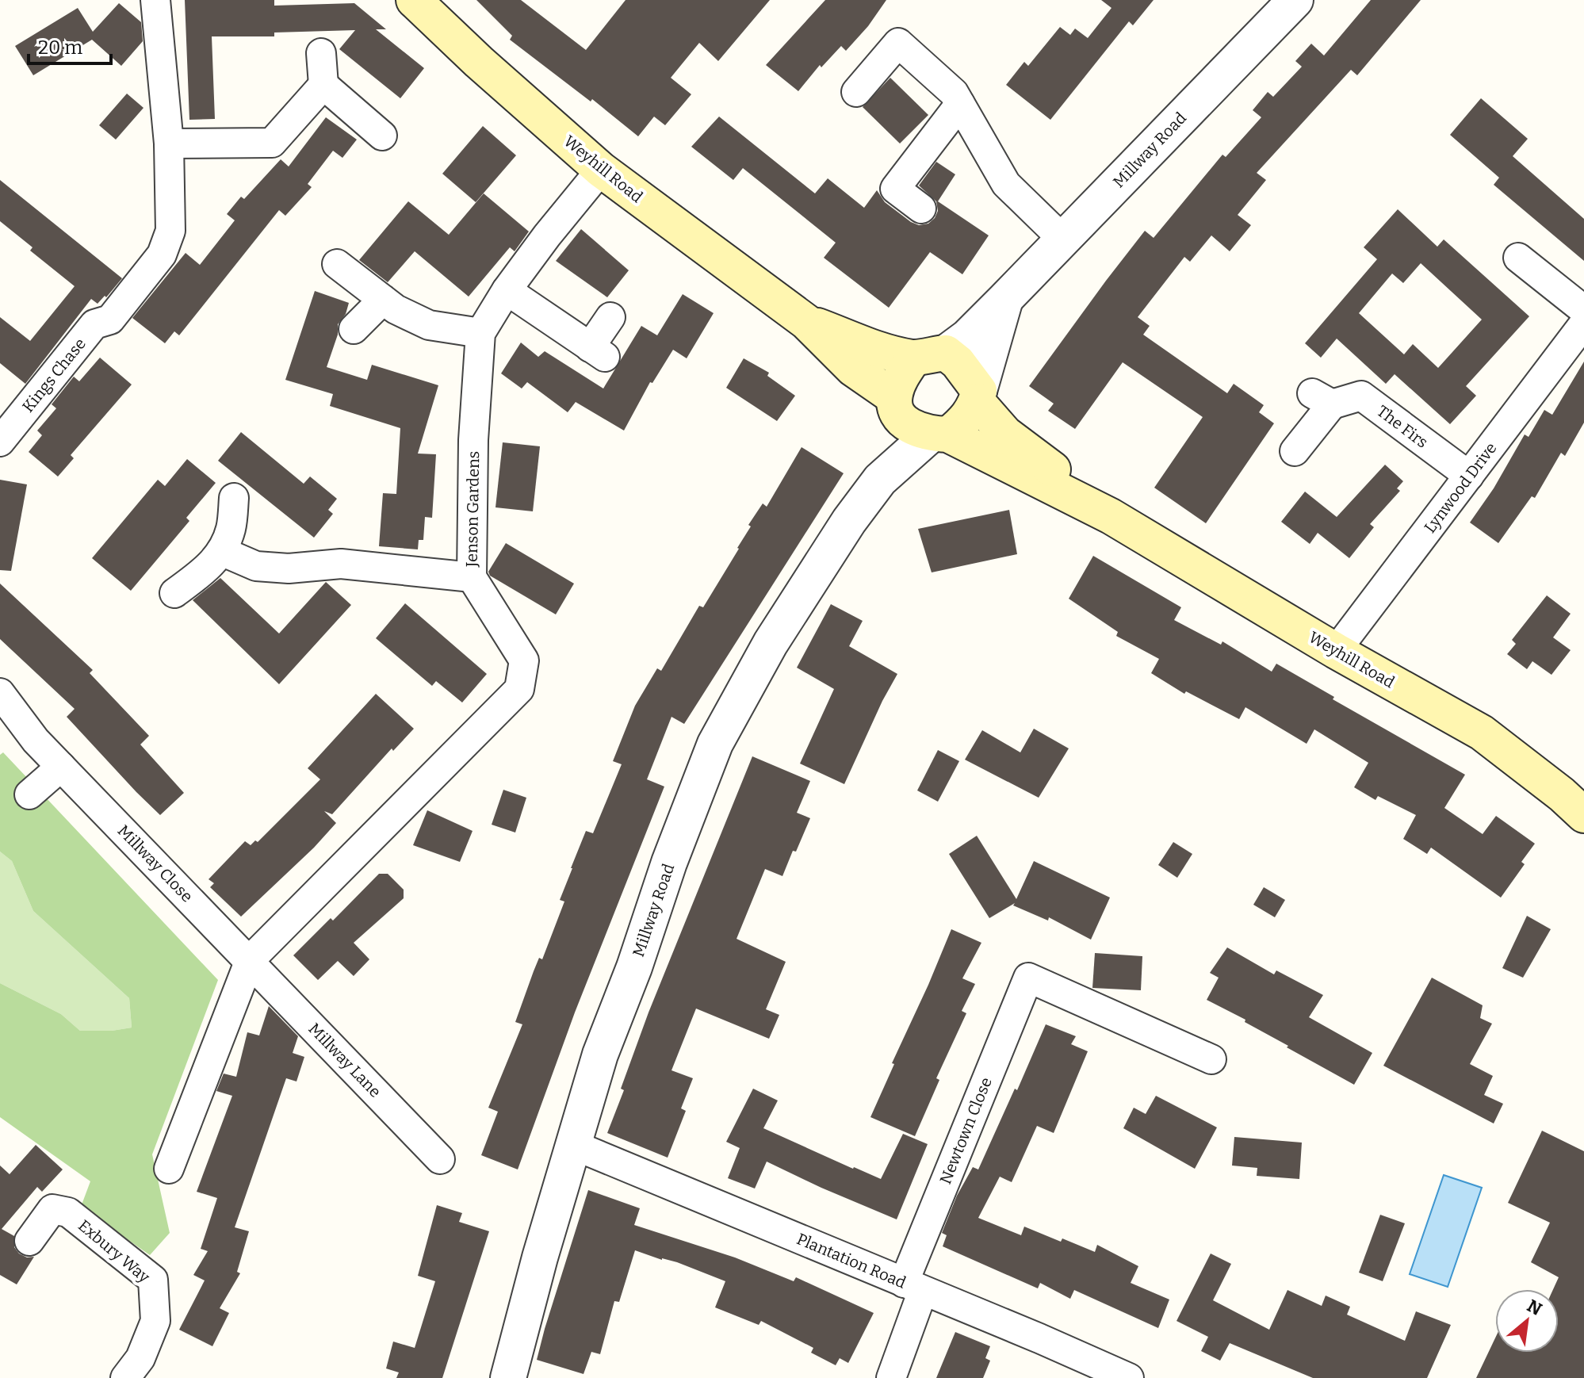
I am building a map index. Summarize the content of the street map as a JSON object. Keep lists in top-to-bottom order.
{
  "streets": {
    "main road": ["Weyhill Road"],
    "street": [
      "Millway Road",
      "Kings Chase",
      "The Firs",
      "Lynwood Drive",
      "Jenson Gardens",
      "Millway Close",
      "Millway Lane",
      "Newtown Close",
      "Exbury Way",
      "Plantation Road"
    ]
  },
  "crossings": [
    ["Millway Road", "Weyhill Road"],
    ["Millway Road", "Plantation Road"],
    ["Weyhill Road", "Lynwood Drive"],
    ["Weyhill Road", "Jenson Gardens"],
    ["The Firs", "Lynwood Drive"],
    ["Jenson Gardens", "Millway Close"],
    ["Jenson Gardens", "Millway Lane"],
    ["Millway Close", "Millway Lane"],
    ["Newtown Close", "Plantation Road"]
  ],
  "scale_bar": "20 m",
  "north": "top right"
}
